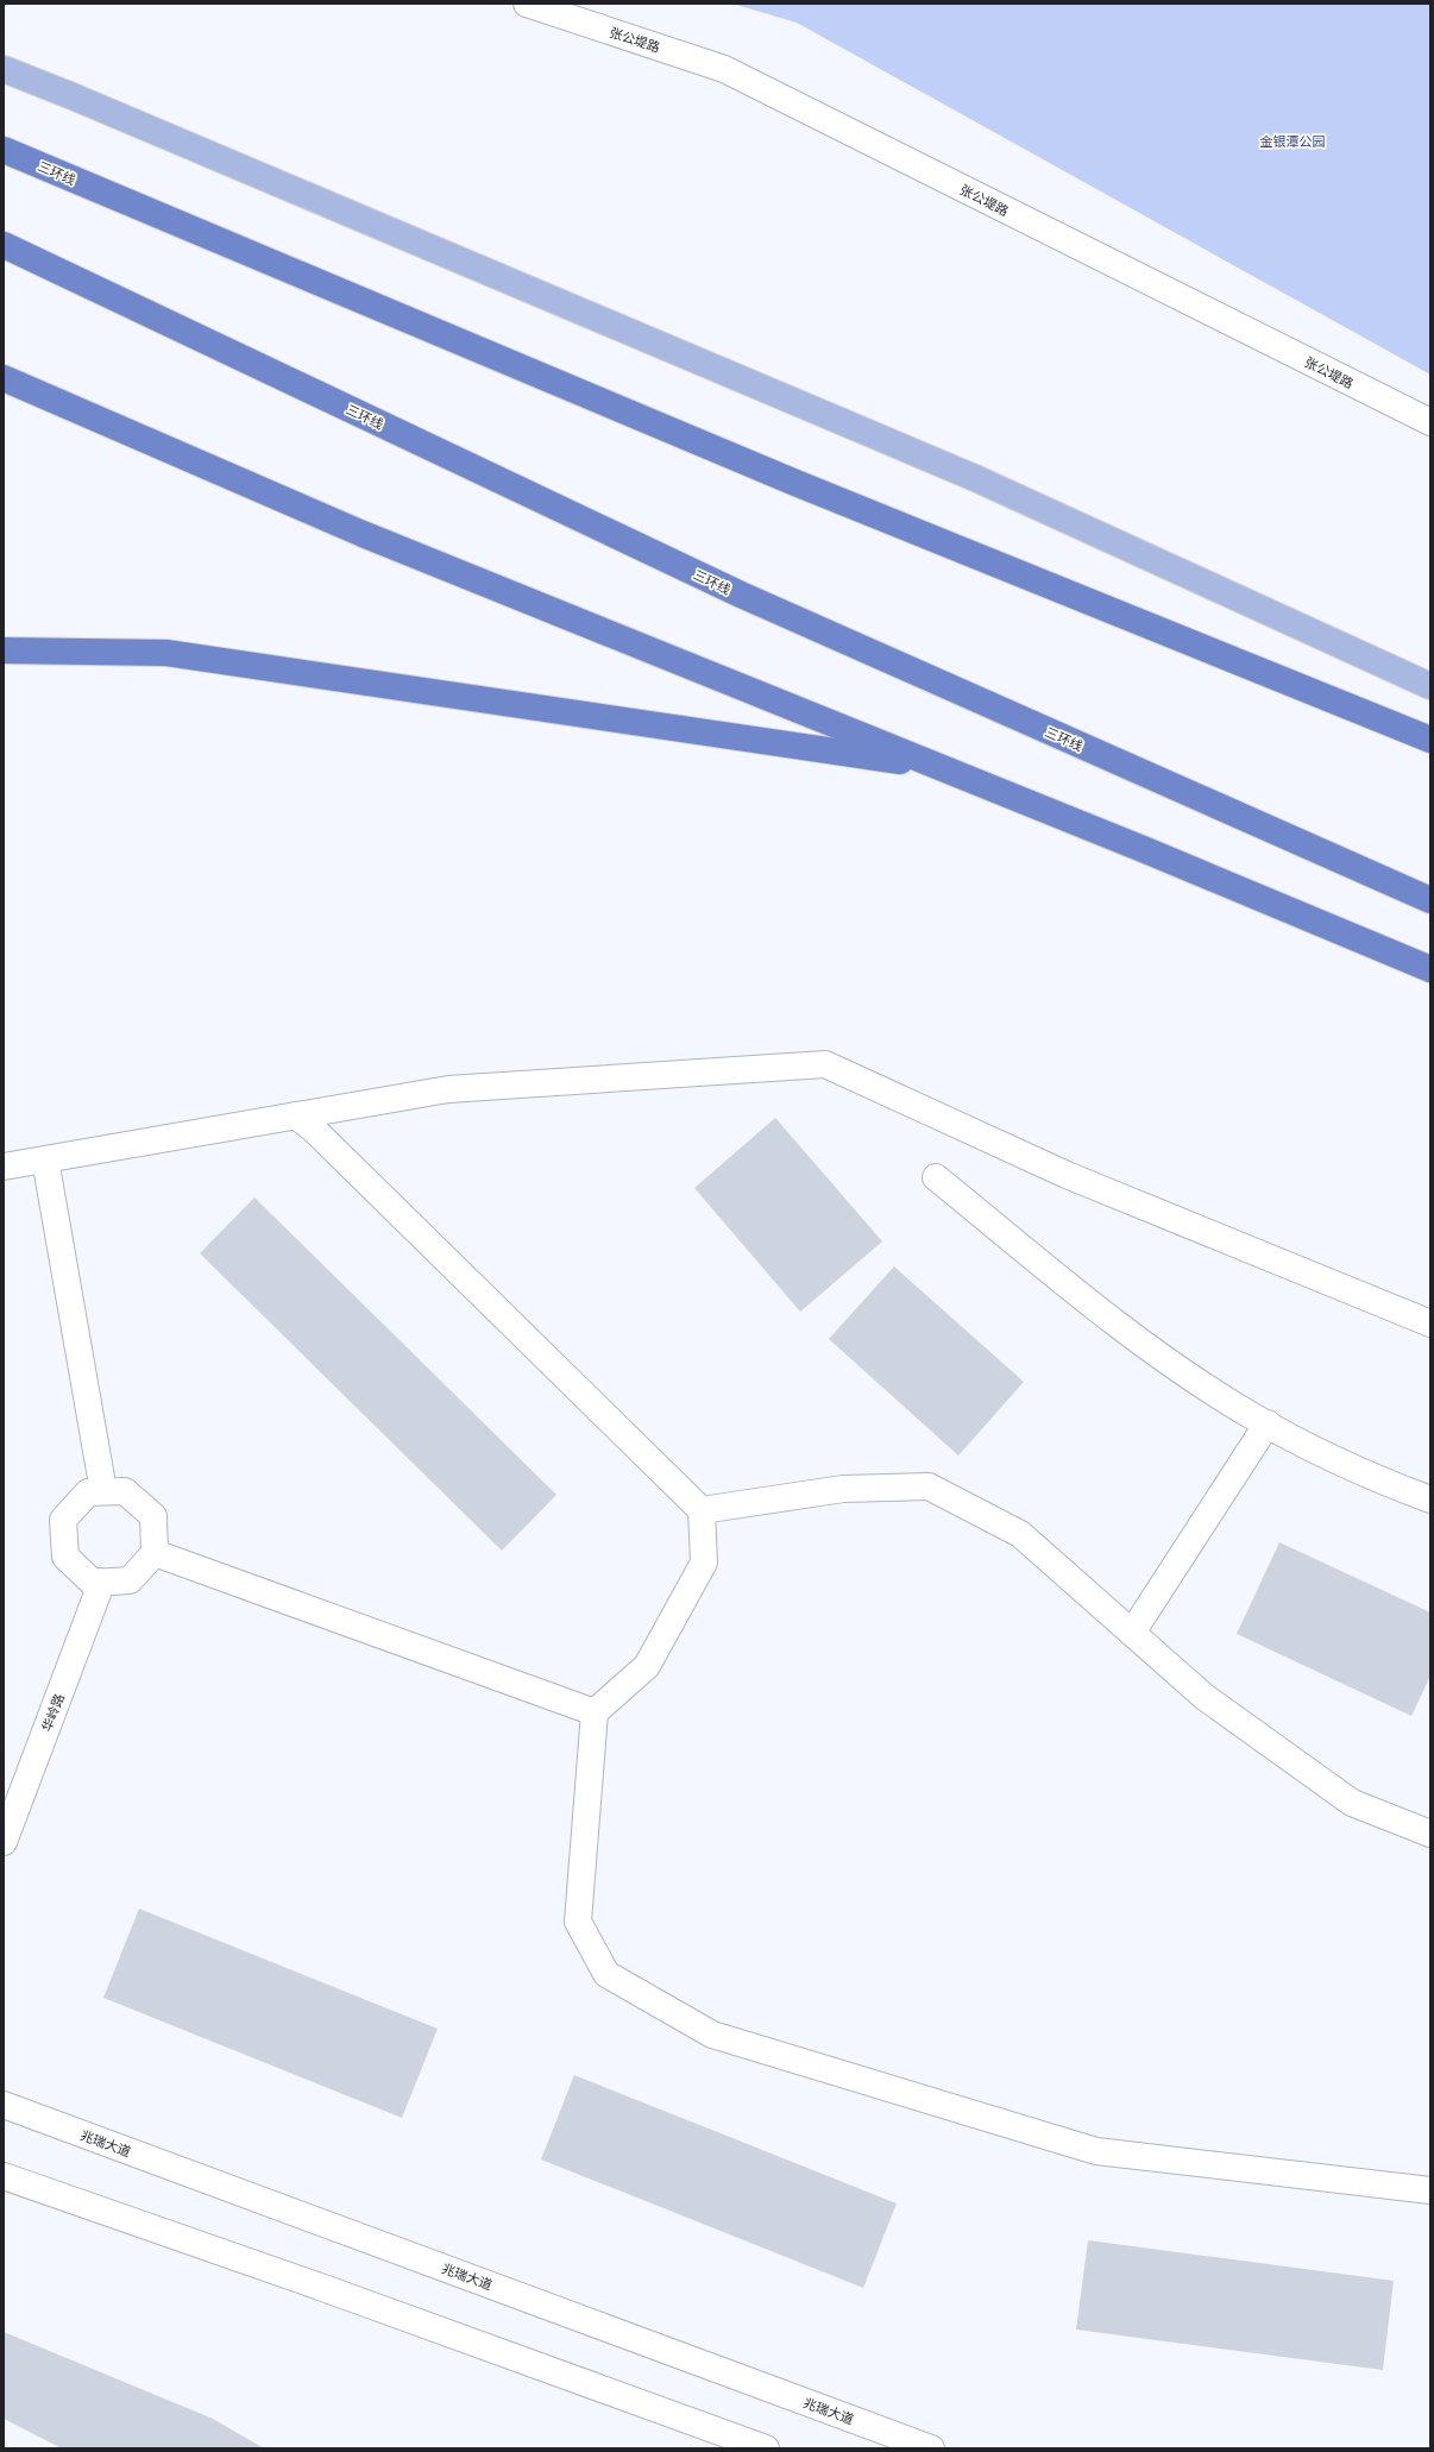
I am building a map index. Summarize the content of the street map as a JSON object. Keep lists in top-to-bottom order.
{
  "streets": {
    "highway": ["三环线"],
    "street": ["张公堤路", "华岭路", "兆瑞大道"]
  },
  "parks": ["金银潭公园"]
}
